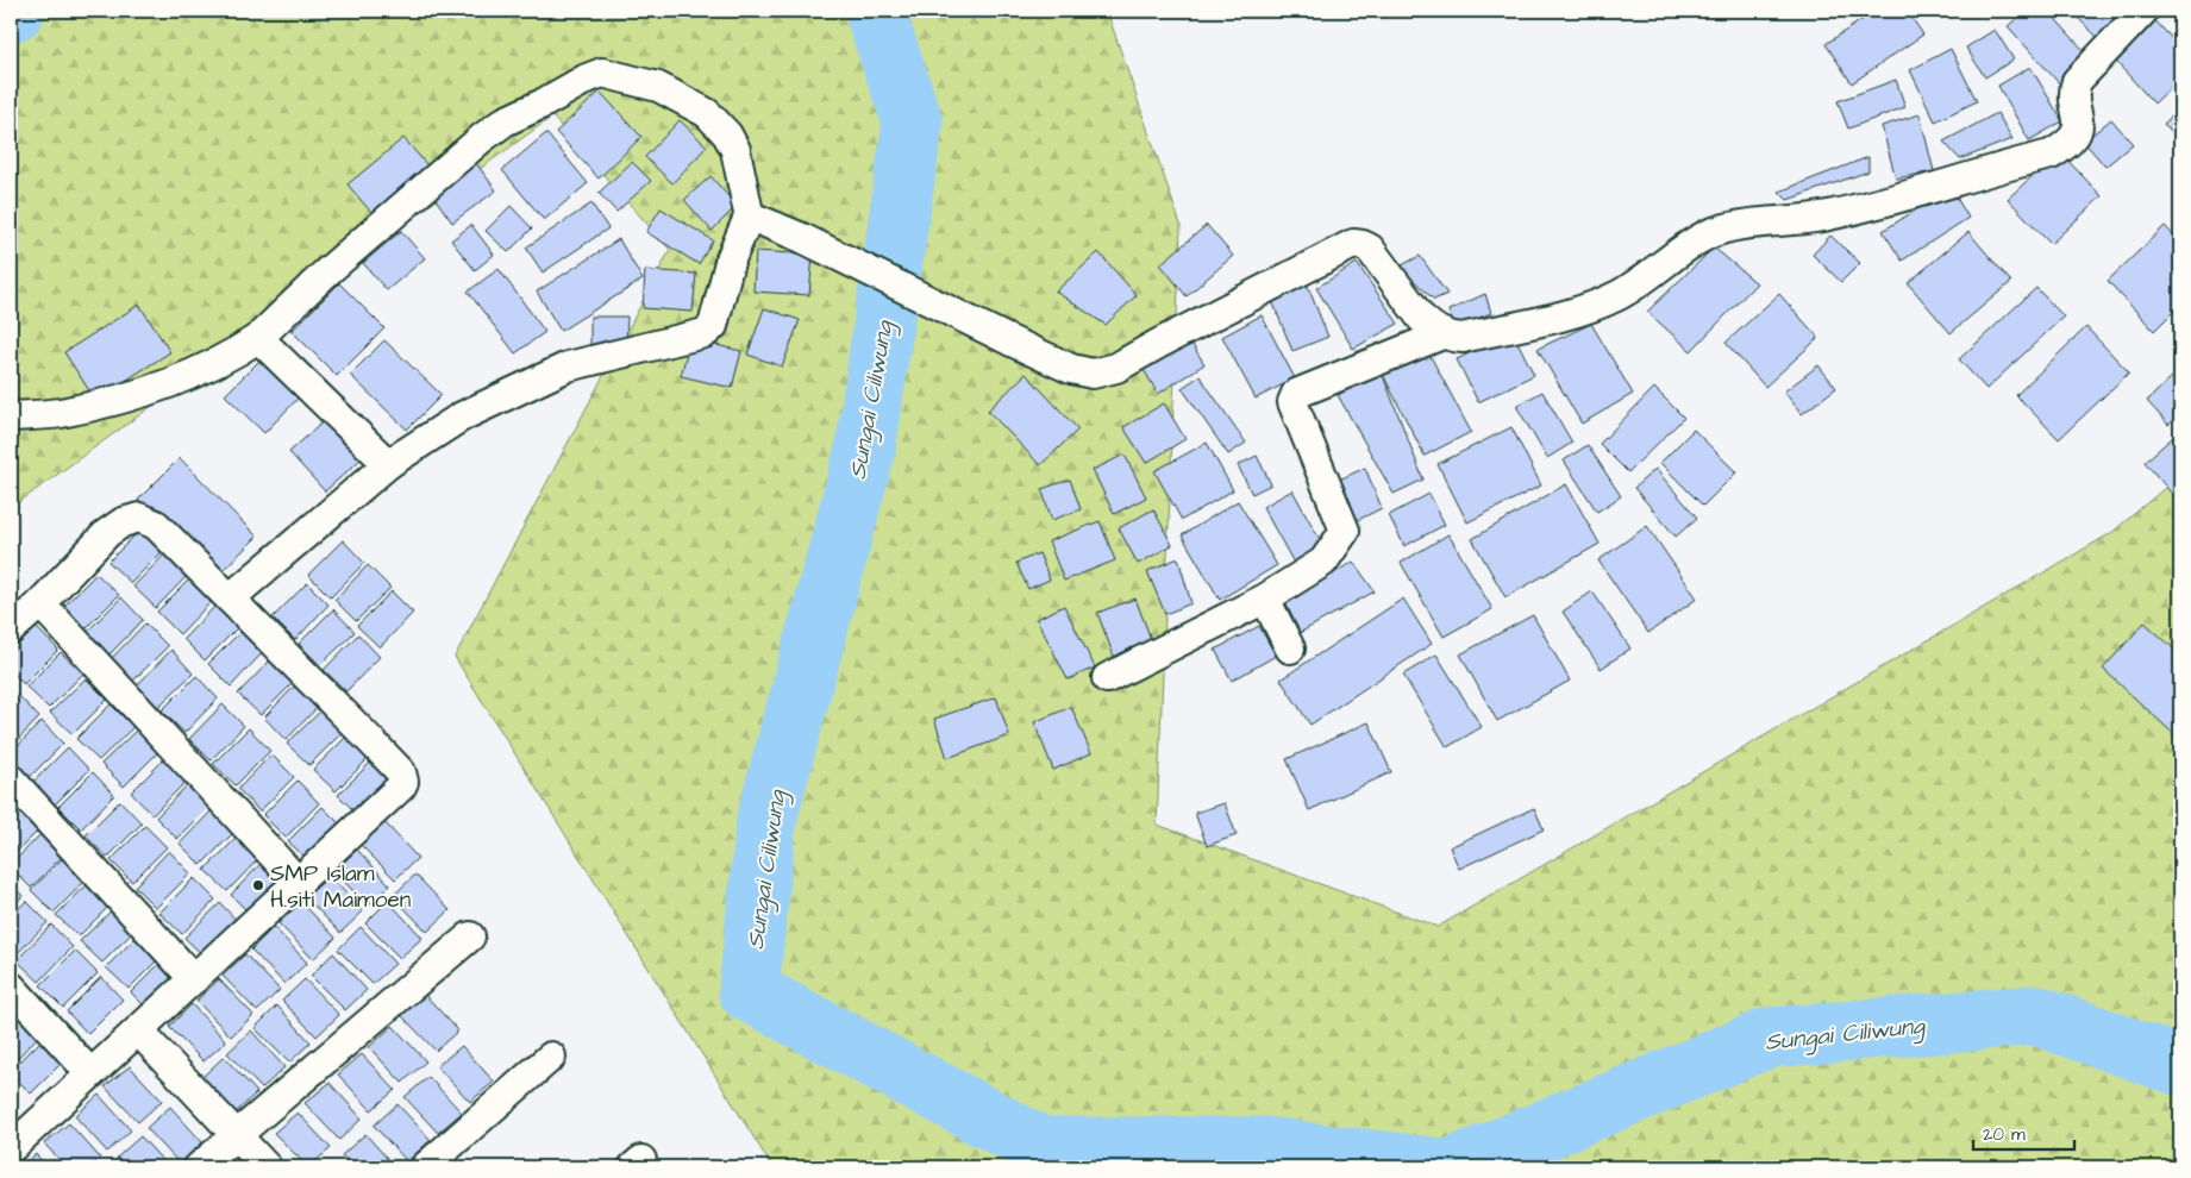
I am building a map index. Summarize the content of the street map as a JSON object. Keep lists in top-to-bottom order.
{
  "water": ["Sungai Ciliwung"],
  "places": ["SMP Islam H.siti Maimoen"],
  "scale_bar": "20 m"
}
